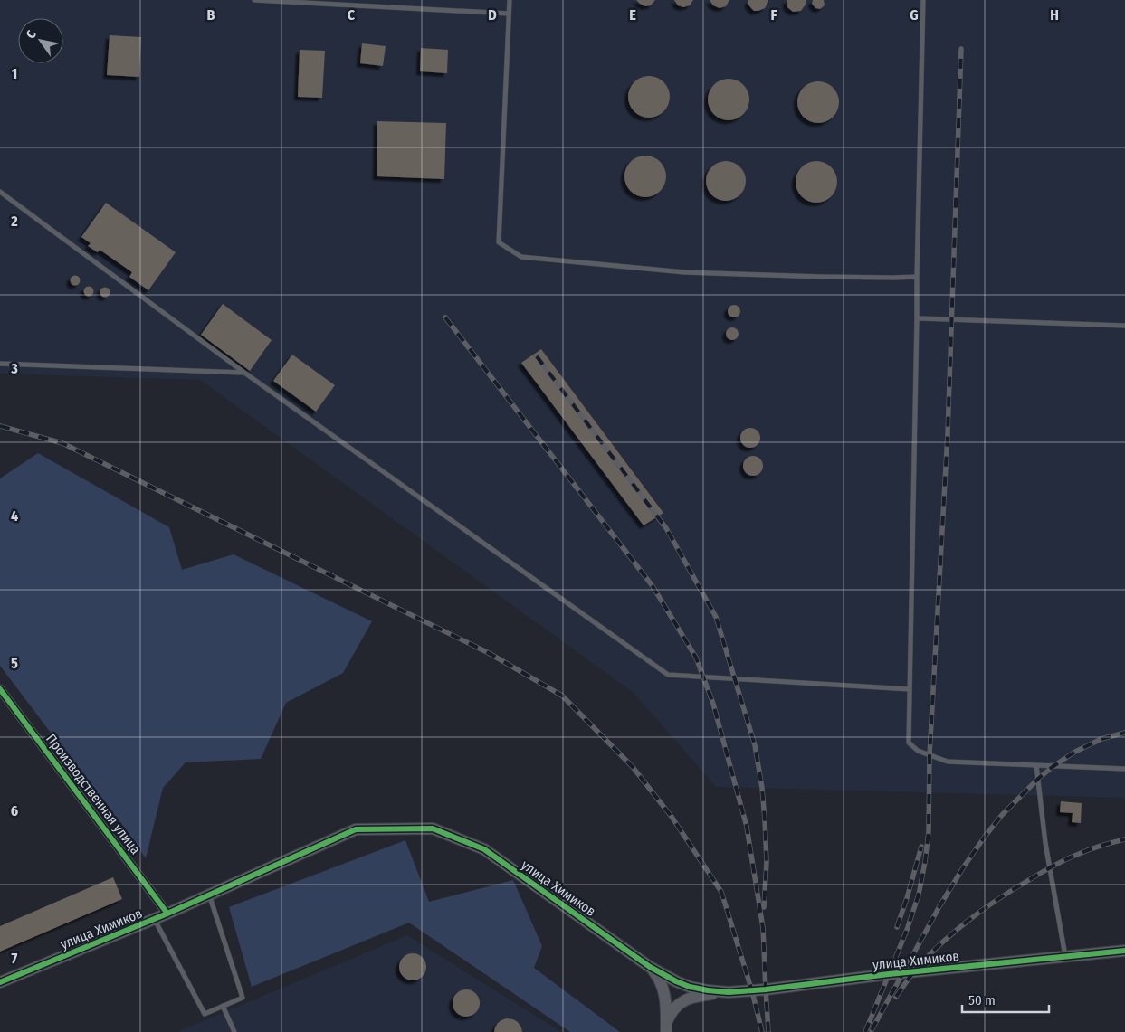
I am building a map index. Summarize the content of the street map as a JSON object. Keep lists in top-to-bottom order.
{
  "streets": {
    "street": ["Производственная улица", "улица Химиков"]
  },
  "crossings": [
    ["Производственная улица", "улица Химиков"]
  ],
  "scale_bar": "50 m",
  "north": "top left",
  "grid": {
    "columns": [
      "B",
      "C",
      "D",
      "E",
      "F",
      "G",
      "H"
    ],
    "rows": [
      "1",
      "2",
      "3",
      "4",
      "5",
      "6",
      "7"
    ]
  }
}
